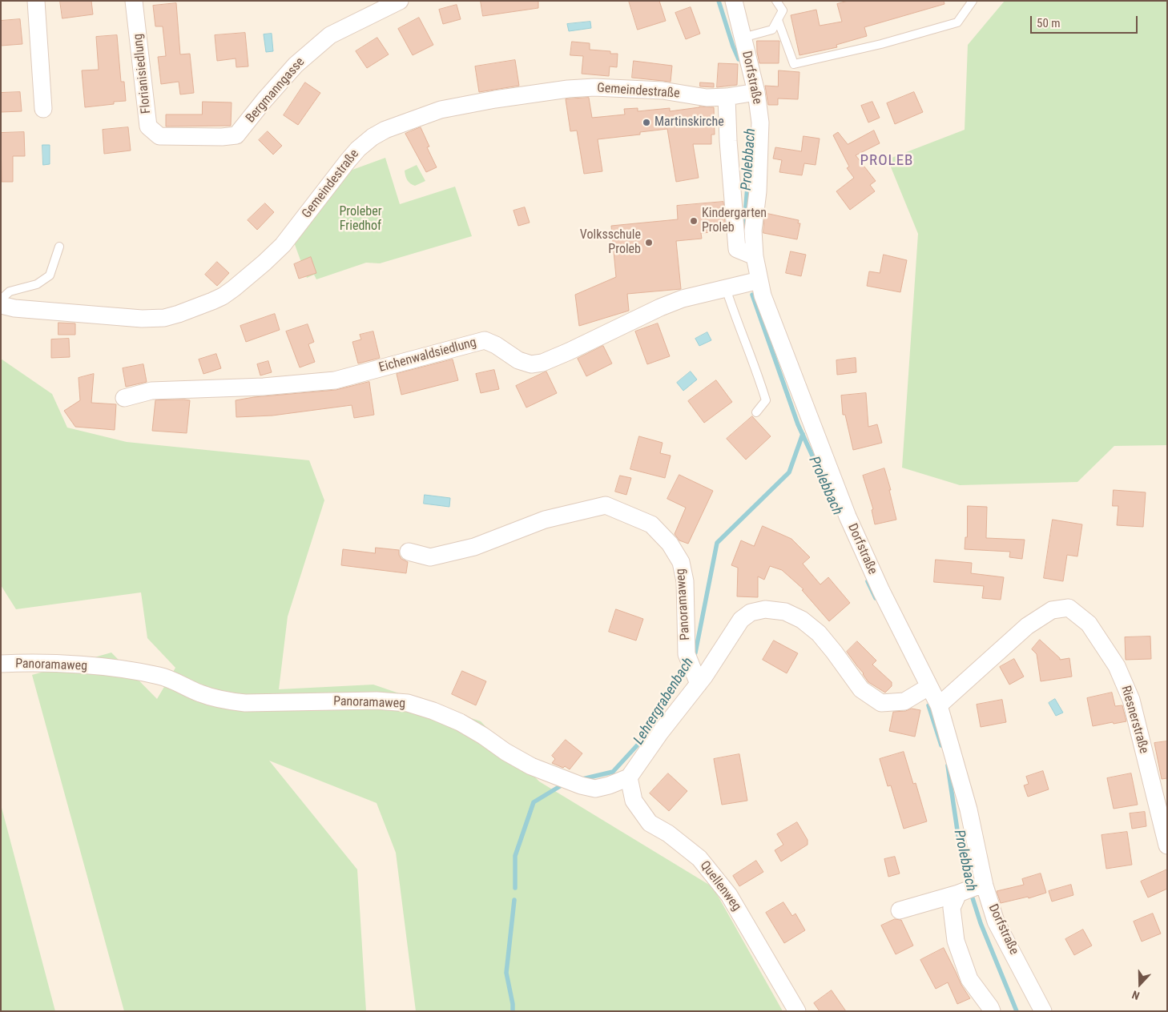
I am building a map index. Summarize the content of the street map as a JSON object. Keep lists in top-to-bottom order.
{
  "streets": {
    "street": [
      "Florianisiedlung",
      "Dorfstraße",
      "Bergmanngasse",
      "Gemeindestraße",
      "Eichenwaldsiedlung",
      "Panoramaweg",
      "Riesnerstraße",
      "Quellenweg"
    ]
  },
  "crossings": [
    ["Florianisiedlung", "Bergmanngasse"],
    ["Dorfstraße", "Gemeindestraße"],
    ["Dorfstraße", "Eichenwaldsiedlung"],
    ["Dorfstraße", "Riesnerstraße"],
    ["Panoramaweg", "Quellenweg"]
  ],
  "districts": ["PROLEB"],
  "water": ["Prolebbach", "Lehrergrabenbach"],
  "parks": ["Proleber Friedhof"],
  "places": ["Martinskirche", "Kindergarten Proleb", "Volksschule Proleb"],
  "scale_bar": "50 m",
  "north": "bottom"
}
